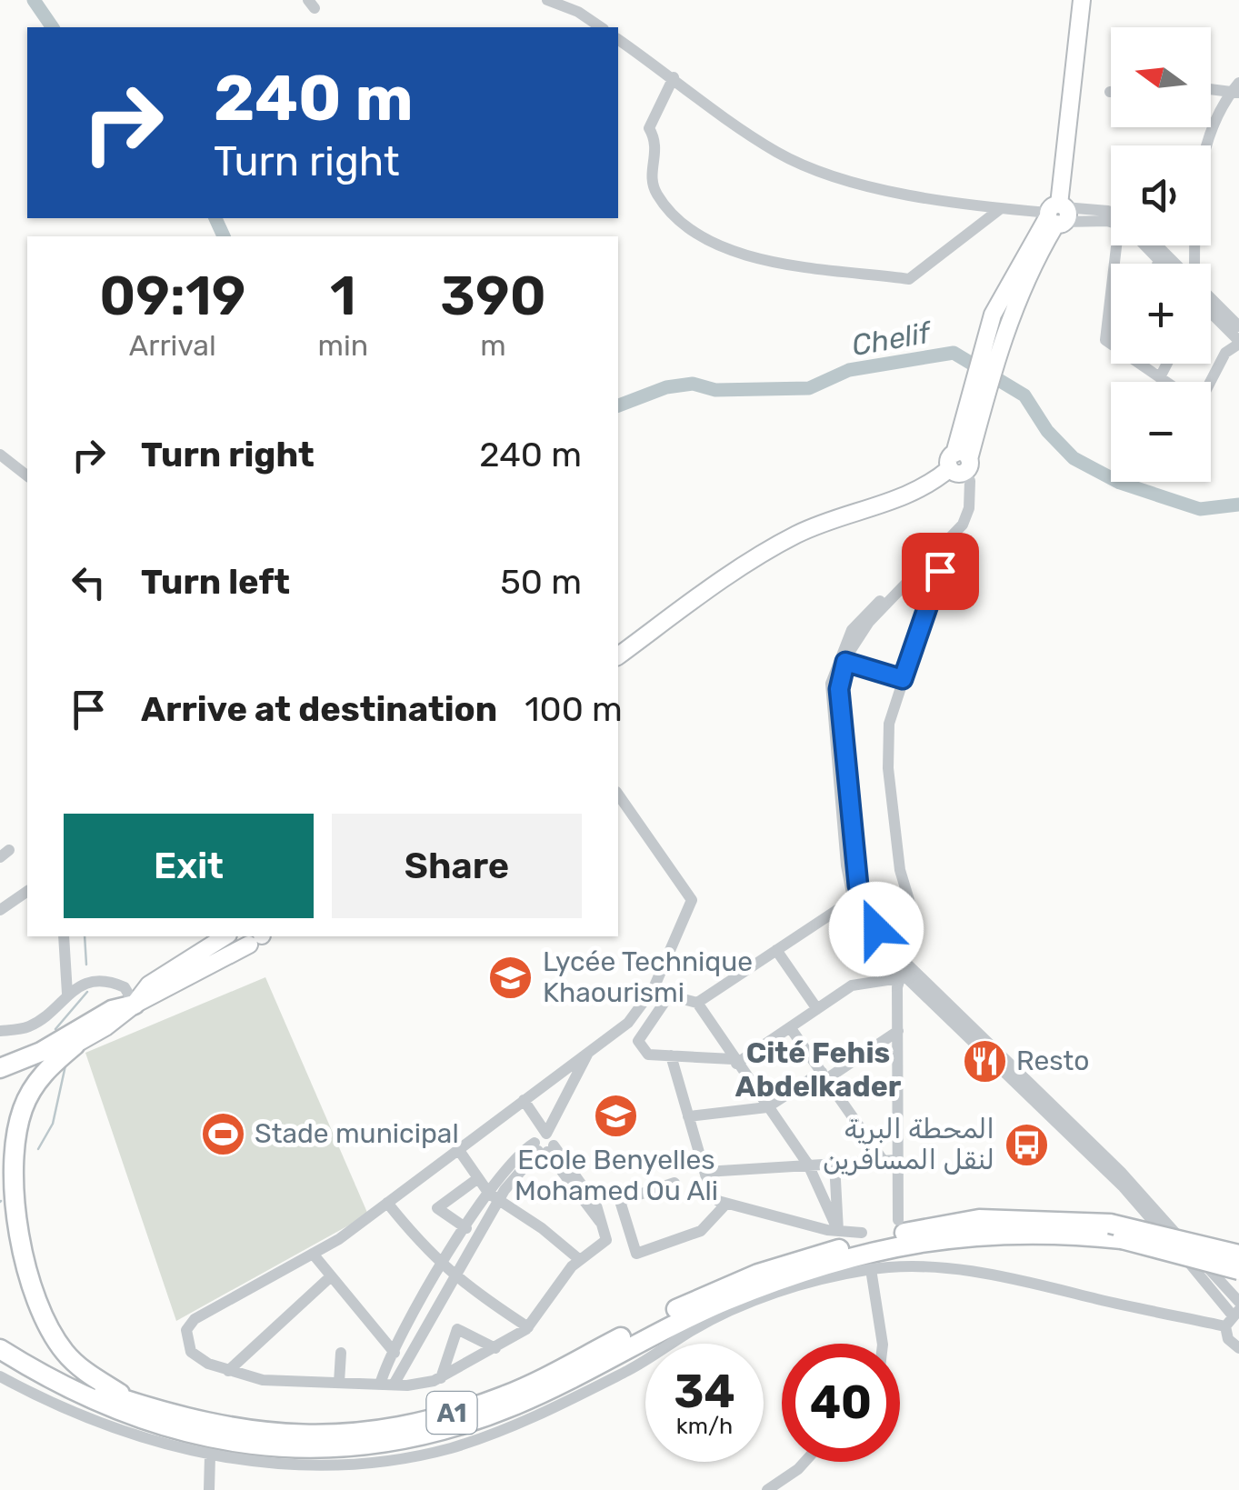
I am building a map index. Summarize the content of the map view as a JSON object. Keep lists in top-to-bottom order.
{
  "streets": {
    "highway": ["A1"]
  },
  "districts": ["Cité Fehis Abdelkader"],
  "water": ["Chelif"],
  "places": {
    "school or university": ["Lycée Technique Khaourismi", "Ecole Benyelles Mohamed Ou Ali"],
    "restaurant": ["Resto"],
    "sports": ["Stade municipal"],
    "bus stop": ["المحطة البرية لنقل المسافرين"]
  },
  "north": "left",
  "page": {
    "map_buttons": ["+", "−"],
    "turn": ["240 m", "Turn right"],
    "eta": [
      "09:19",
      "Arrival",
      "1",
      "min",
      "390",
      "m"
    ],
    "list": [
      {
        "name": "Turn right",
        "value": "240 m"
      },
      {
        "name": "Turn left",
        "value": "50 m"
      },
      {
        "name": "Arrive at destination",
        "value": "100 m"
      }
    ],
    "buttons": ["Exit", "Share"],
    "speed": "34 km/h",
    "limit": "40"
  }
}
